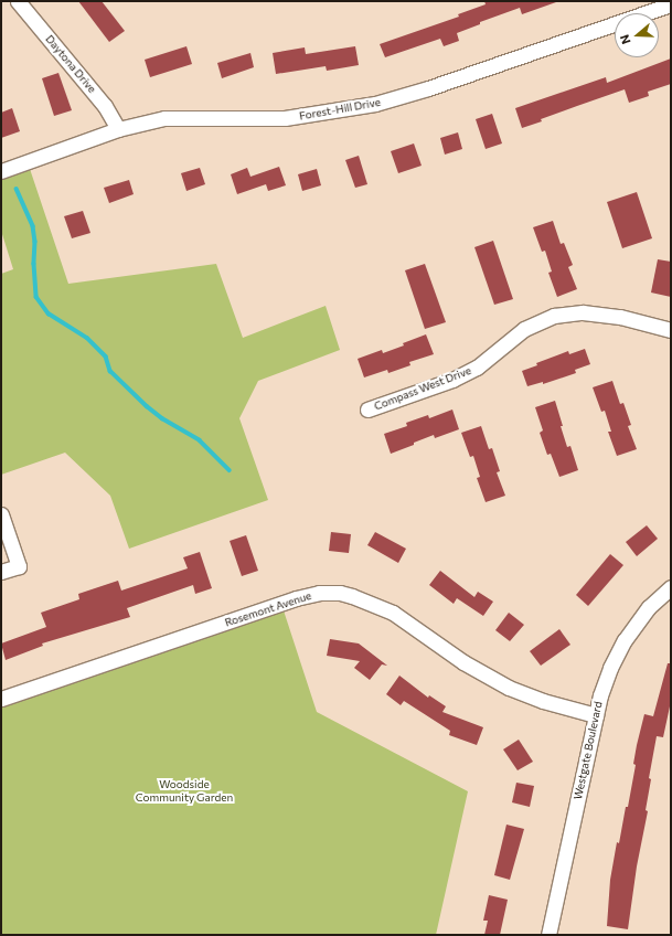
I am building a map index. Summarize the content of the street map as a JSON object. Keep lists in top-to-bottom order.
{
  "streets": {
    "street": [
      "Daytona Drive",
      "Forest-Hill Drive",
      "Compass West Drive",
      "Rosemont Avenue",
      "Westgate Boulevard"
    ]
  },
  "crossings": [
    ["Daytona Drive", "Forest-Hill Drive"],
    ["Rosemont Avenue", "Westgate Boulevard"]
  ],
  "parks": ["Woodside Community Garden"],
  "north": "left"
}
